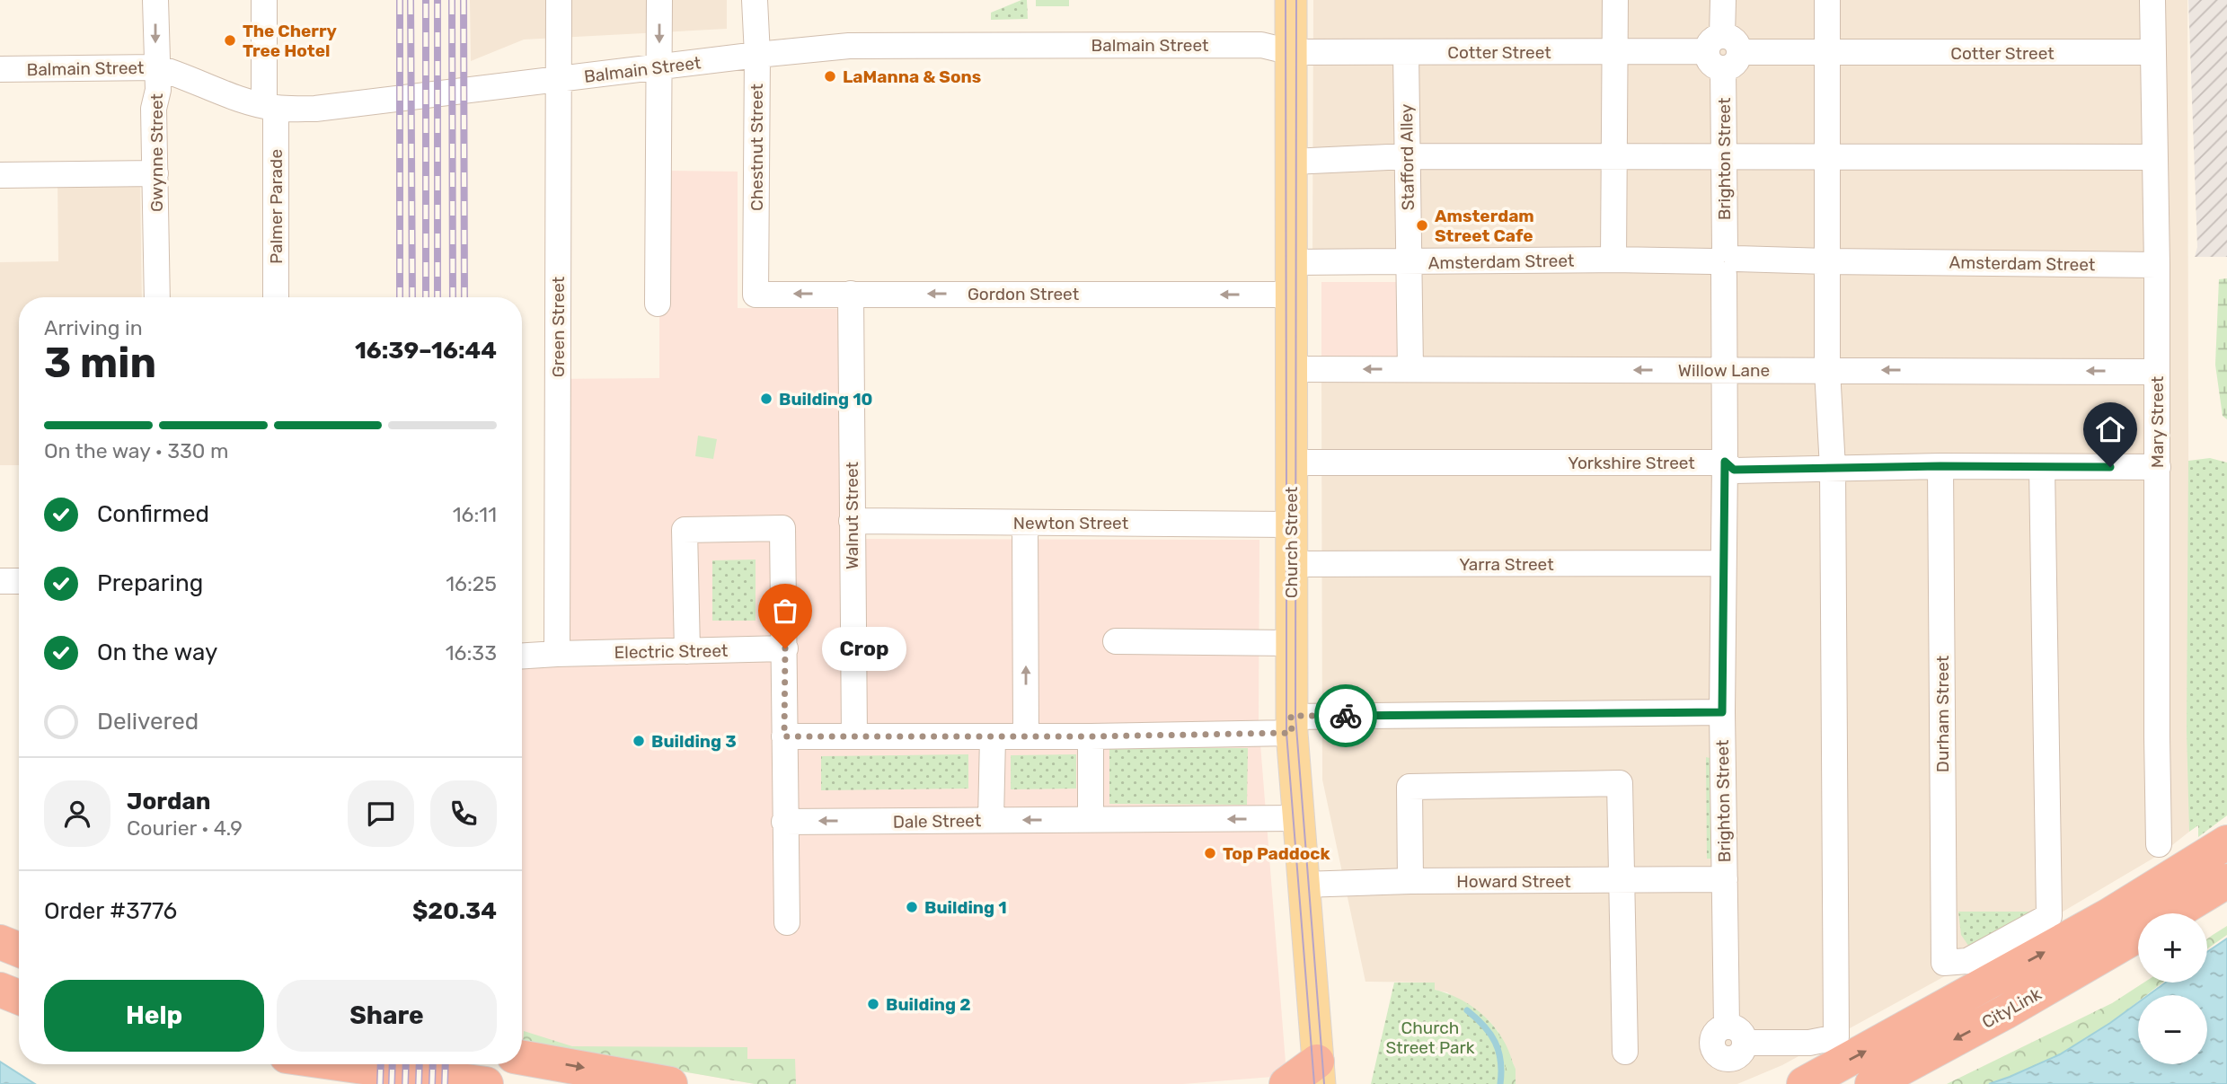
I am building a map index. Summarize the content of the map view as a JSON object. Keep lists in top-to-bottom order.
{
  "streets": {
    "highway": ["CityLink"],
    "main road": ["Church Street"],
    "street": [
      "Balmain Street",
      "Cotter Street",
      "Chestnut Street",
      "Gwynne Street",
      "Stafford Alley",
      "Brighton Street",
      "Palmer Parade",
      "Amsterdam Street",
      "Gordon Street",
      "Green Street",
      "Willow Lane",
      "Mary Street",
      "Yorkshire Street",
      "Walnut Street",
      "Newton Street",
      "Yarra Street",
      "Electric Street",
      "Durham Street",
      "Dale Street",
      "Howard Street"
    ]
  },
  "crossings": [
    ["Balmain Street", "Cotter Street"],
    ["Balmain Street", "Chestnut Street"],
    ["Balmain Street", "Gwynne Street"],
    ["Balmain Street", "Palmer Parade"],
    ["Balmain Street", "Green Street"],
    ["Balmain Street", "Church Street"],
    ["Cotter Street", "Stafford Alley"],
    ["Cotter Street", "Brighton Street"],
    ["Cotter Street", "Mary Street"],
    ["Cotter Street", "Church Street"],
    ["Chestnut Street", "Gordon Street"],
    ["Stafford Alley", "Amsterdam Street"],
    ["Stafford Alley", "Willow Lane"],
    ["Brighton Street", "Amsterdam Street"],
    ["Brighton Street", "Willow Lane"],
    ["Brighton Street", "Yorkshire Street"],
    ["Brighton Street", "Yarra Street"],
    ["Brighton Street", "Howard Street"],
    ["Amsterdam Street", "Mary Street"],
    ["Amsterdam Street", "Church Street"],
    ["Gordon Street", "Walnut Street"],
    ["Gordon Street", "Church Street"],
    ["Green Street", "Electric Street"],
    ["Willow Lane", "Mary Street"],
    ["Willow Lane", "Church Street"],
    ["Mary Street", "Yorkshire Street"],
    ["Yorkshire Street", "Church Street"],
    ["Yorkshire Street", "Durham Street"],
    ["Walnut Street", "Newton Street"],
    ["Newton Street", "Church Street"],
    ["Church Street", "Yarra Street"],
    ["Church Street", "Dale Street"],
    ["Church Street", "Howard Street"]
  ],
  "one_way": ["Gordon Street"],
  "parks": ["Church Street Park"],
  "places": [
    "The Cherry Tree Hotel",
    "LaManna & Sons",
    "Amsterdam Street Cafe",
    "Building 10",
    "Crop",
    "Building 3",
    "Top Paddock",
    "Building 1",
    "Building 2"
  ],
  "page": {
    "heading": ["3 min", "Arriving in", "16:39–16:44"],
    "panel": [
      "Jordan",
      "Courier · 4.9",
      "Order #3776",
      "$20.34"
    ],
    "bar": "On the way · 330 m",
    "list": [
      ["Confirmed", "16:11"],
      ["Preparing", "16:25"],
      ["On the way", "16:33"],
      "Delivered"
    ],
    "bubble": "Crop",
    "map_buttons": ["+", "−"],
    "buttons": ["Help", "Share"]
  }
}
